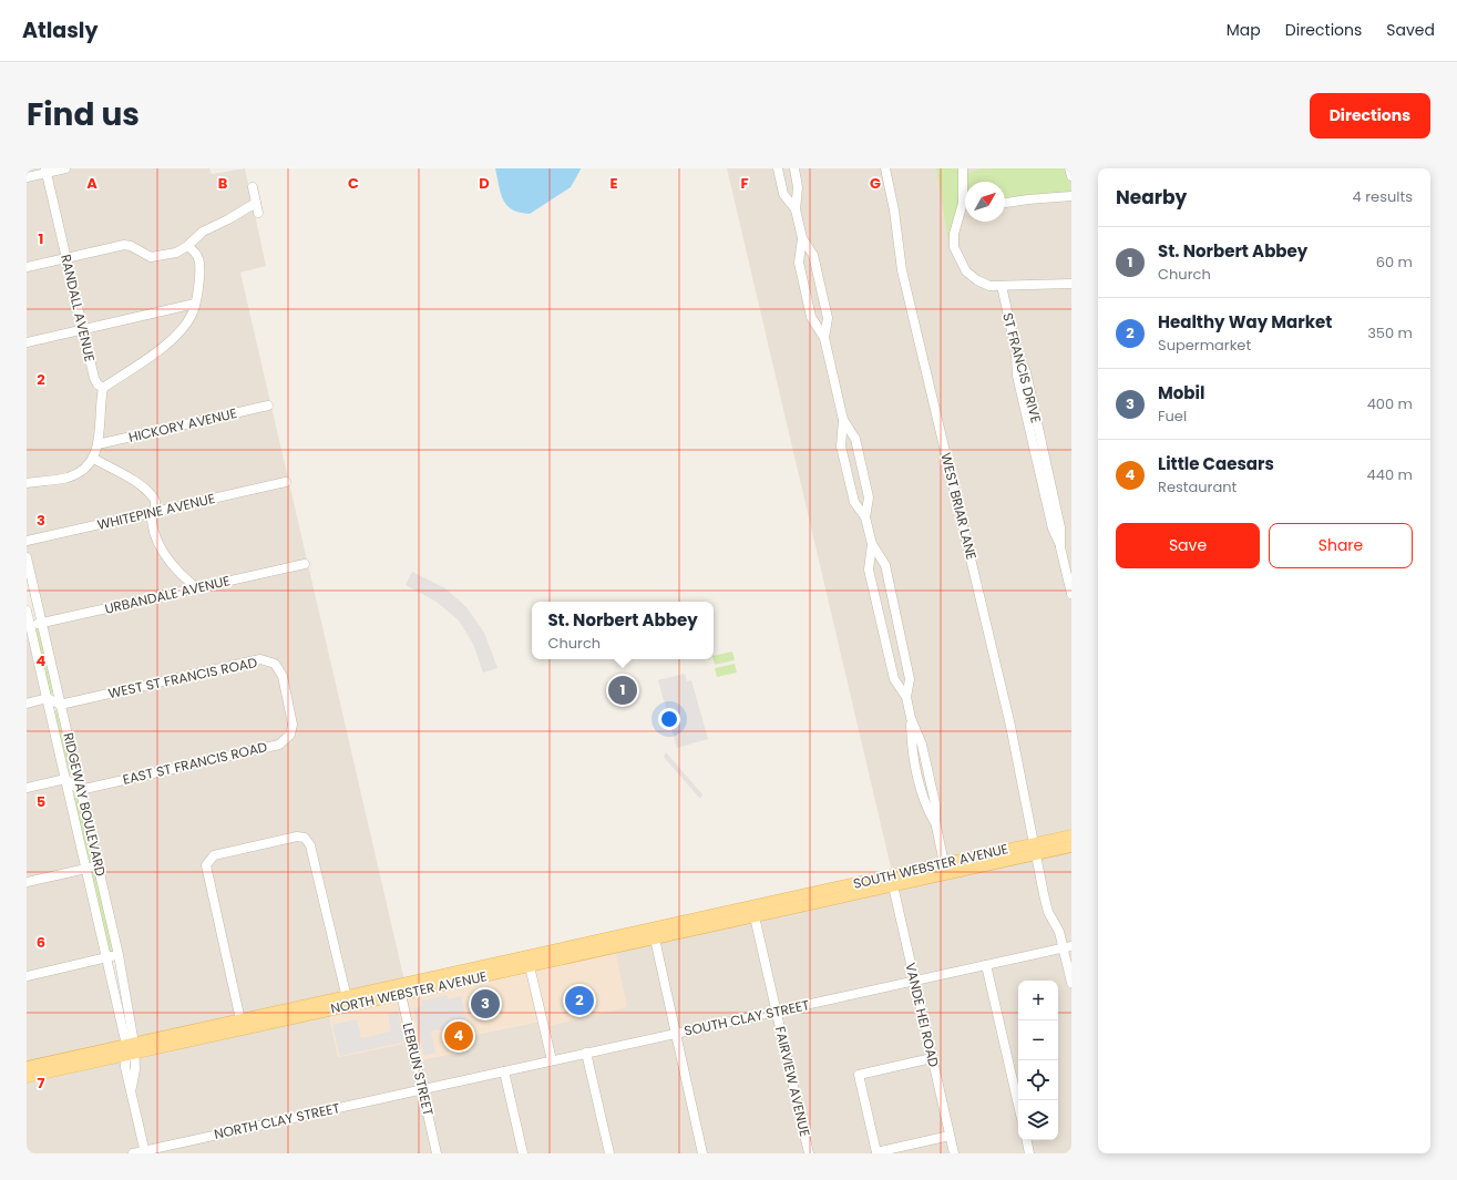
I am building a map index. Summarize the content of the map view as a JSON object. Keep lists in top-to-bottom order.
{
  "streets": {
    "main road": ["SOUTH WEBSTER AVENUE", "NORTH WEBSTER AVENUE"],
    "street": [
      "RANDALL AVENUE",
      "ST FRANCIS DRIVE",
      "HICKORY AVENUE",
      "WEST BRIAR LANE",
      "WHITEPINE AVENUE",
      "URBANDALE AVENUE",
      "WEST ST FRANCIS ROAD",
      "EAST ST FRANCIS ROAD",
      "RIDGEWAY BOULEVARD",
      "VANDE HEI ROAD",
      "SOUTH CLAY STREET",
      "LEBRUN STREET",
      "FAIRVIEW AVENUE",
      "NORTH CLAY STREET"
    ]
  },
  "crossings": [
    ["WEST BRIAR LANE", "SOUTH WEBSTER AVENUE"],
    ["WEST BRIAR LANE", "SOUTH CLAY STREET"],
    ["URBANDALE AVENUE", "RIDGEWAY BOULEVARD"],
    ["WEST ST FRANCIS ROAD", "EAST ST FRANCIS ROAD"],
    ["WEST ST FRANCIS ROAD", "RIDGEWAY BOULEVARD"],
    ["EAST ST FRANCIS ROAD", "RIDGEWAY BOULEVARD"],
    ["RIDGEWAY BOULEVARD", "NORTH WEBSTER AVENUE"],
    ["SOUTH WEBSTER AVENUE", "NORTH WEBSTER AVENUE"],
    ["SOUTH WEBSTER AVENUE", "VANDE HEI ROAD"],
    ["NORTH WEBSTER AVENUE", "LEBRUN STREET"],
    ["NORTH WEBSTER AVENUE", "FAIRVIEW AVENUE"],
    ["VANDE HEI ROAD", "SOUTH CLAY STREET"],
    ["SOUTH CLAY STREET", "LEBRUN STREET"],
    ["SOUTH CLAY STREET", "FAIRVIEW AVENUE"],
    ["SOUTH CLAY STREET", "NORTH CLAY STREET"],
    ["LEBRUN STREET", "NORTH CLAY STREET"]
  ],
  "north": "top right",
  "page": {
    "header": "Atlasly",
    "nav": ["Map", "Directions", "Saved"],
    "title": "Find us",
    "buttons": [
      "Directions",
      ["Save", "Share"]
    ],
    "heading": ["Nearby", "4 results"],
    "list": [
      {
        "mark": "1",
        "name": "St. Norbert Abbey",
        "note": "Church",
        "value": "60 m"
      },
      {
        "mark": "2",
        "name": "Healthy Way Market",
        "note": "Supermarket",
        "value": "350 m"
      },
      {
        "mark": "3",
        "name": "Mobil",
        "note": "Fuel",
        "value": "400 m"
      },
      {
        "mark": "4",
        "name": "Little Caesars",
        "note": "Restaurant",
        "value": "440 m"
      }
    ],
    "popup": ["St. Norbert Abbey", "Church"],
    "pins": [
      "1",
      "2",
      "3",
      "4"
    ],
    "map_buttons": ["+", "−"]
  },
  "grid": {
    "columns": [
      "A",
      "B",
      "C",
      "D",
      "E",
      "F",
      "G"
    ],
    "rows": [
      "1",
      "2",
      "3",
      "4",
      "5",
      "6",
      "7"
    ]
  }
}
